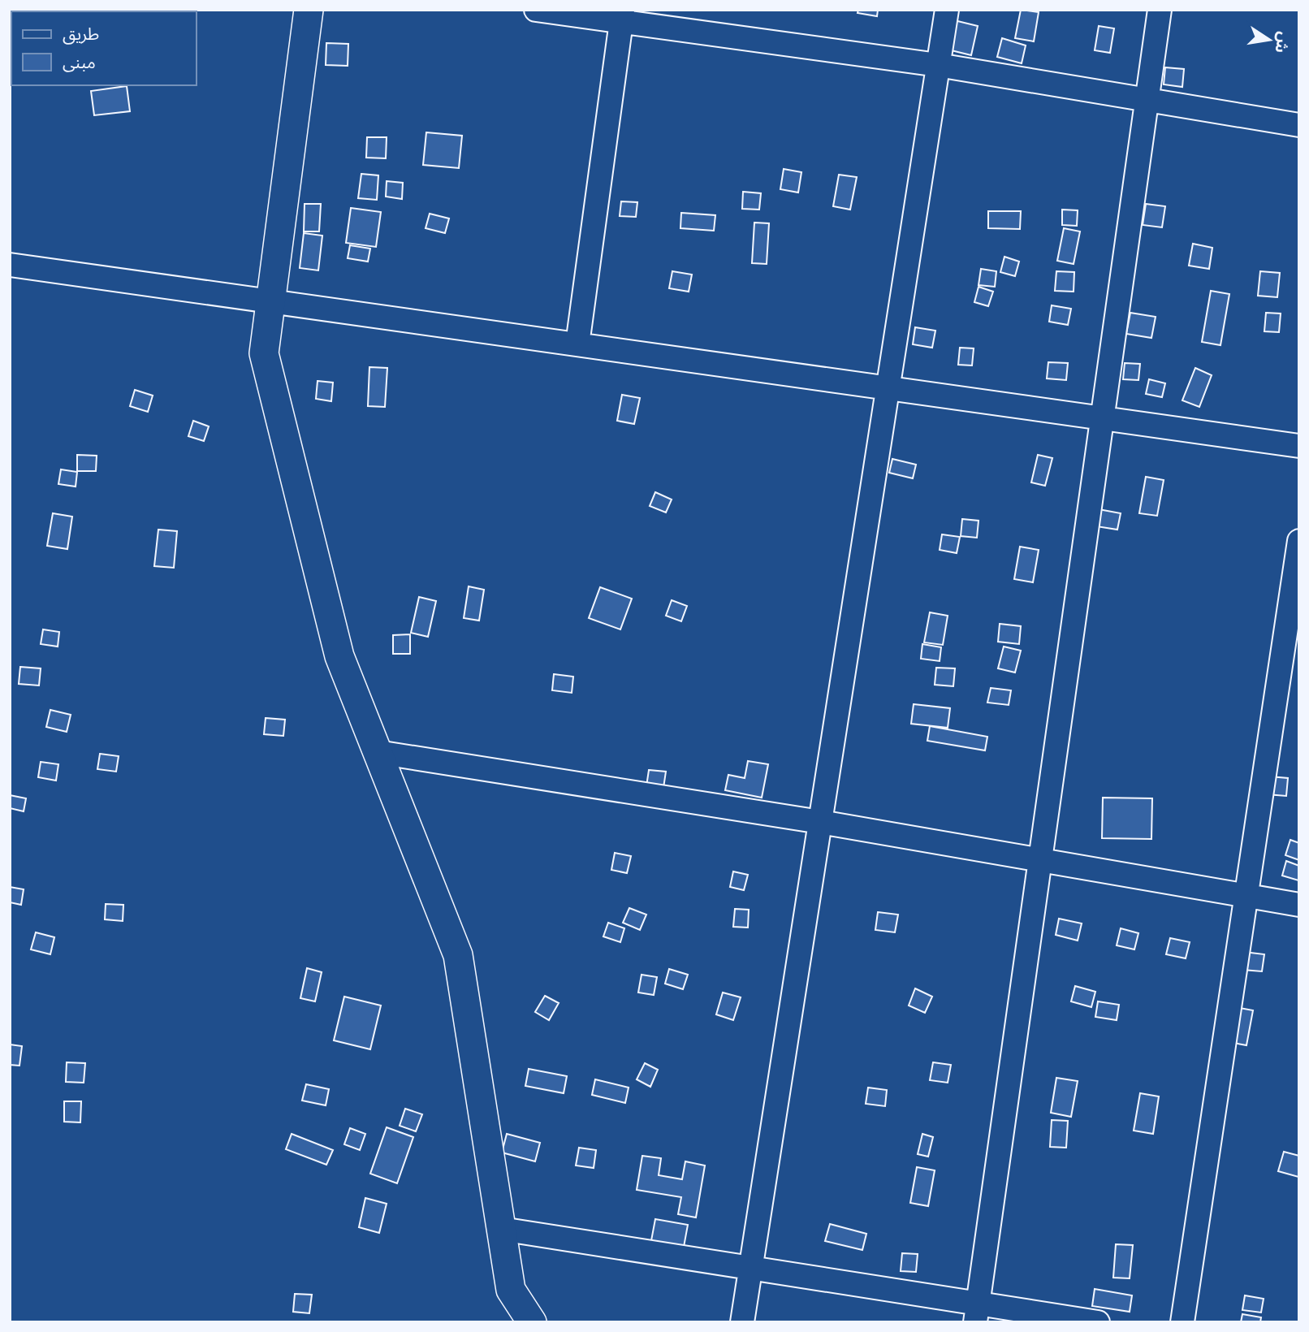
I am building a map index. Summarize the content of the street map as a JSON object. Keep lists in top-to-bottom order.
{
  "legend": ["طريق", "مبنى"],
  "north": "right"
}
